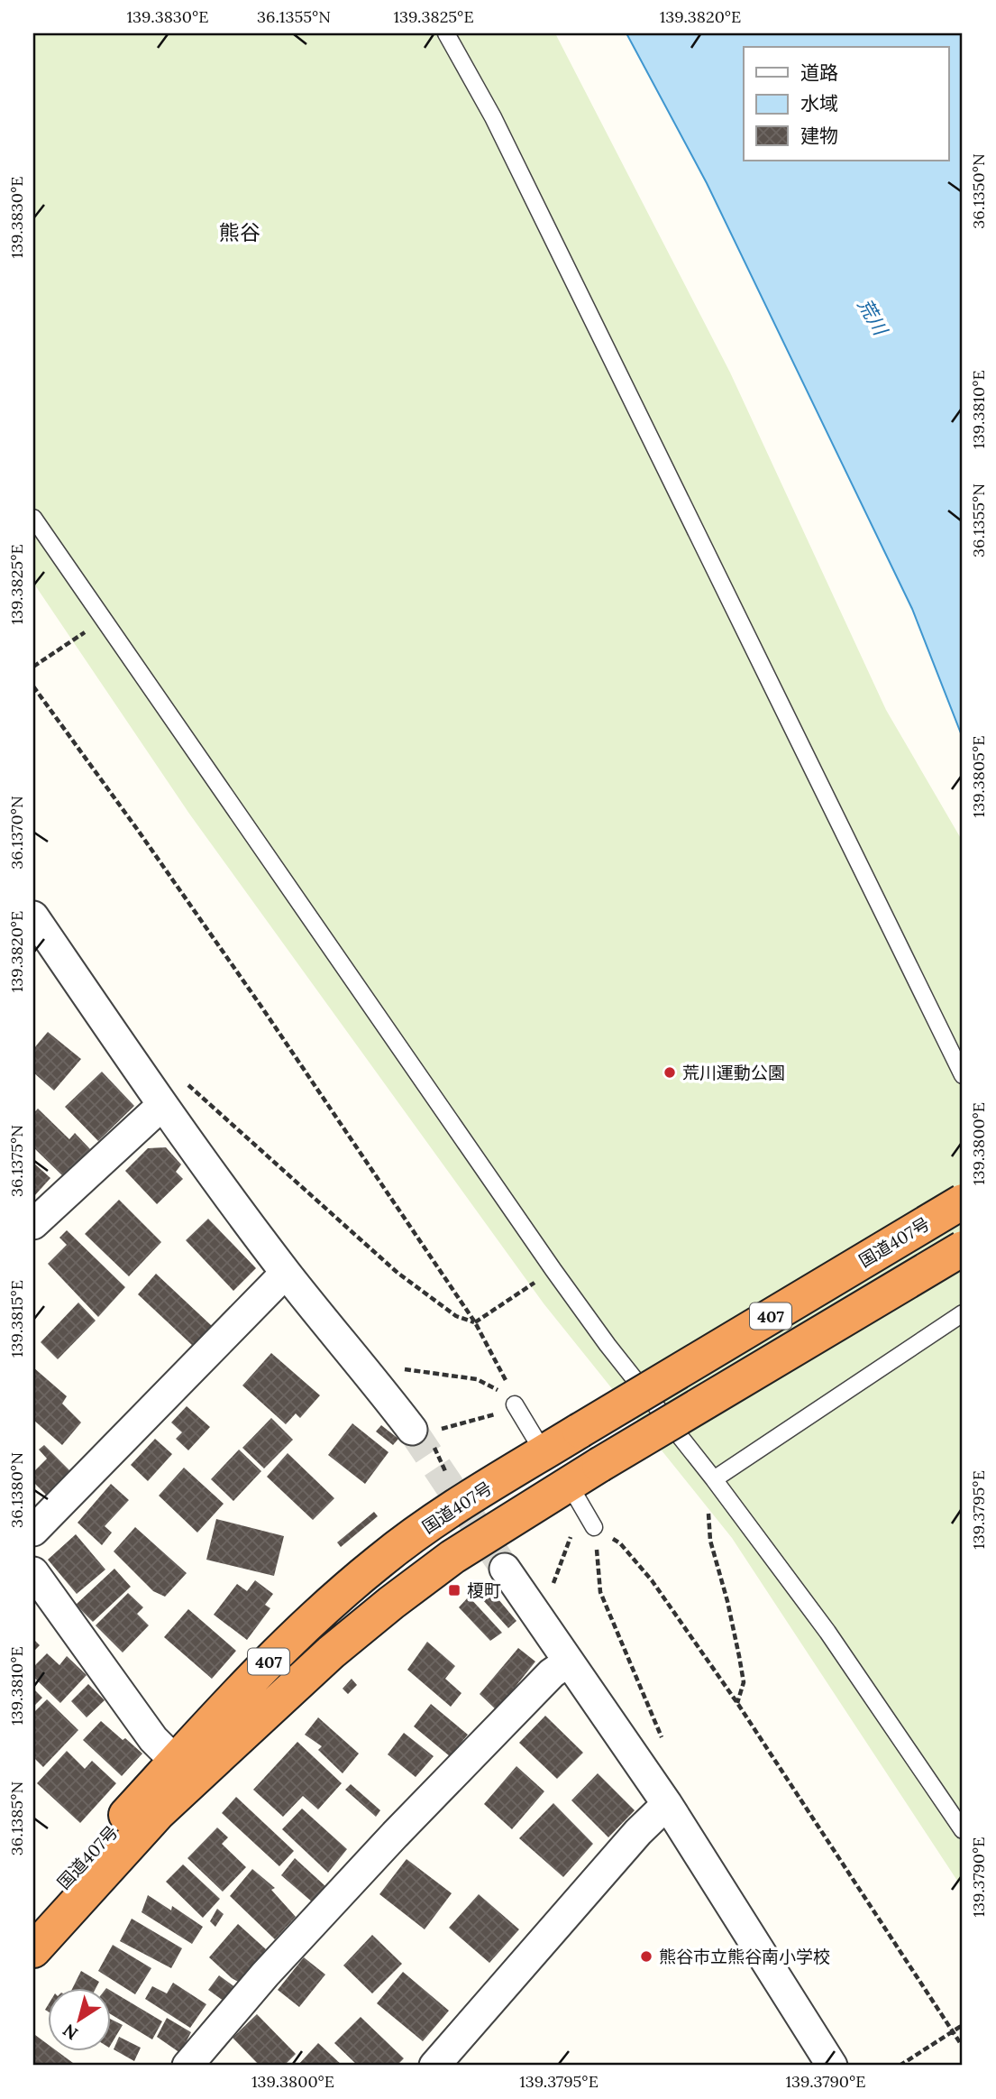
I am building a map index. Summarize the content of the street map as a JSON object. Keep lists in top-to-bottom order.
{
  "streets": {
    "highway": ["国道407号", "407"]
  },
  "districts": ["熊谷"],
  "water": ["荒川"],
  "places": {
    "other": ["荒川運動公園", "熊谷市立熊谷南小学校"],
    "transit": ["榎町"]
  },
  "legend": ["道路", "水域", "建物"],
  "north": "bottom left",
  "coordinates": [
    "139.3830°E",
    "36.1355°N",
    "139.3825°E",
    "139.3820°E",
    "36.1350°N",
    "139.3810°E",
    "139.3805°E",
    "36.1370°N",
    "139.3800°E",
    "36.1375°N",
    "139.3815°E",
    "36.1380°N",
    "139.3795°E",
    "36.1385°N",
    "139.3790°E"
  ]
}
